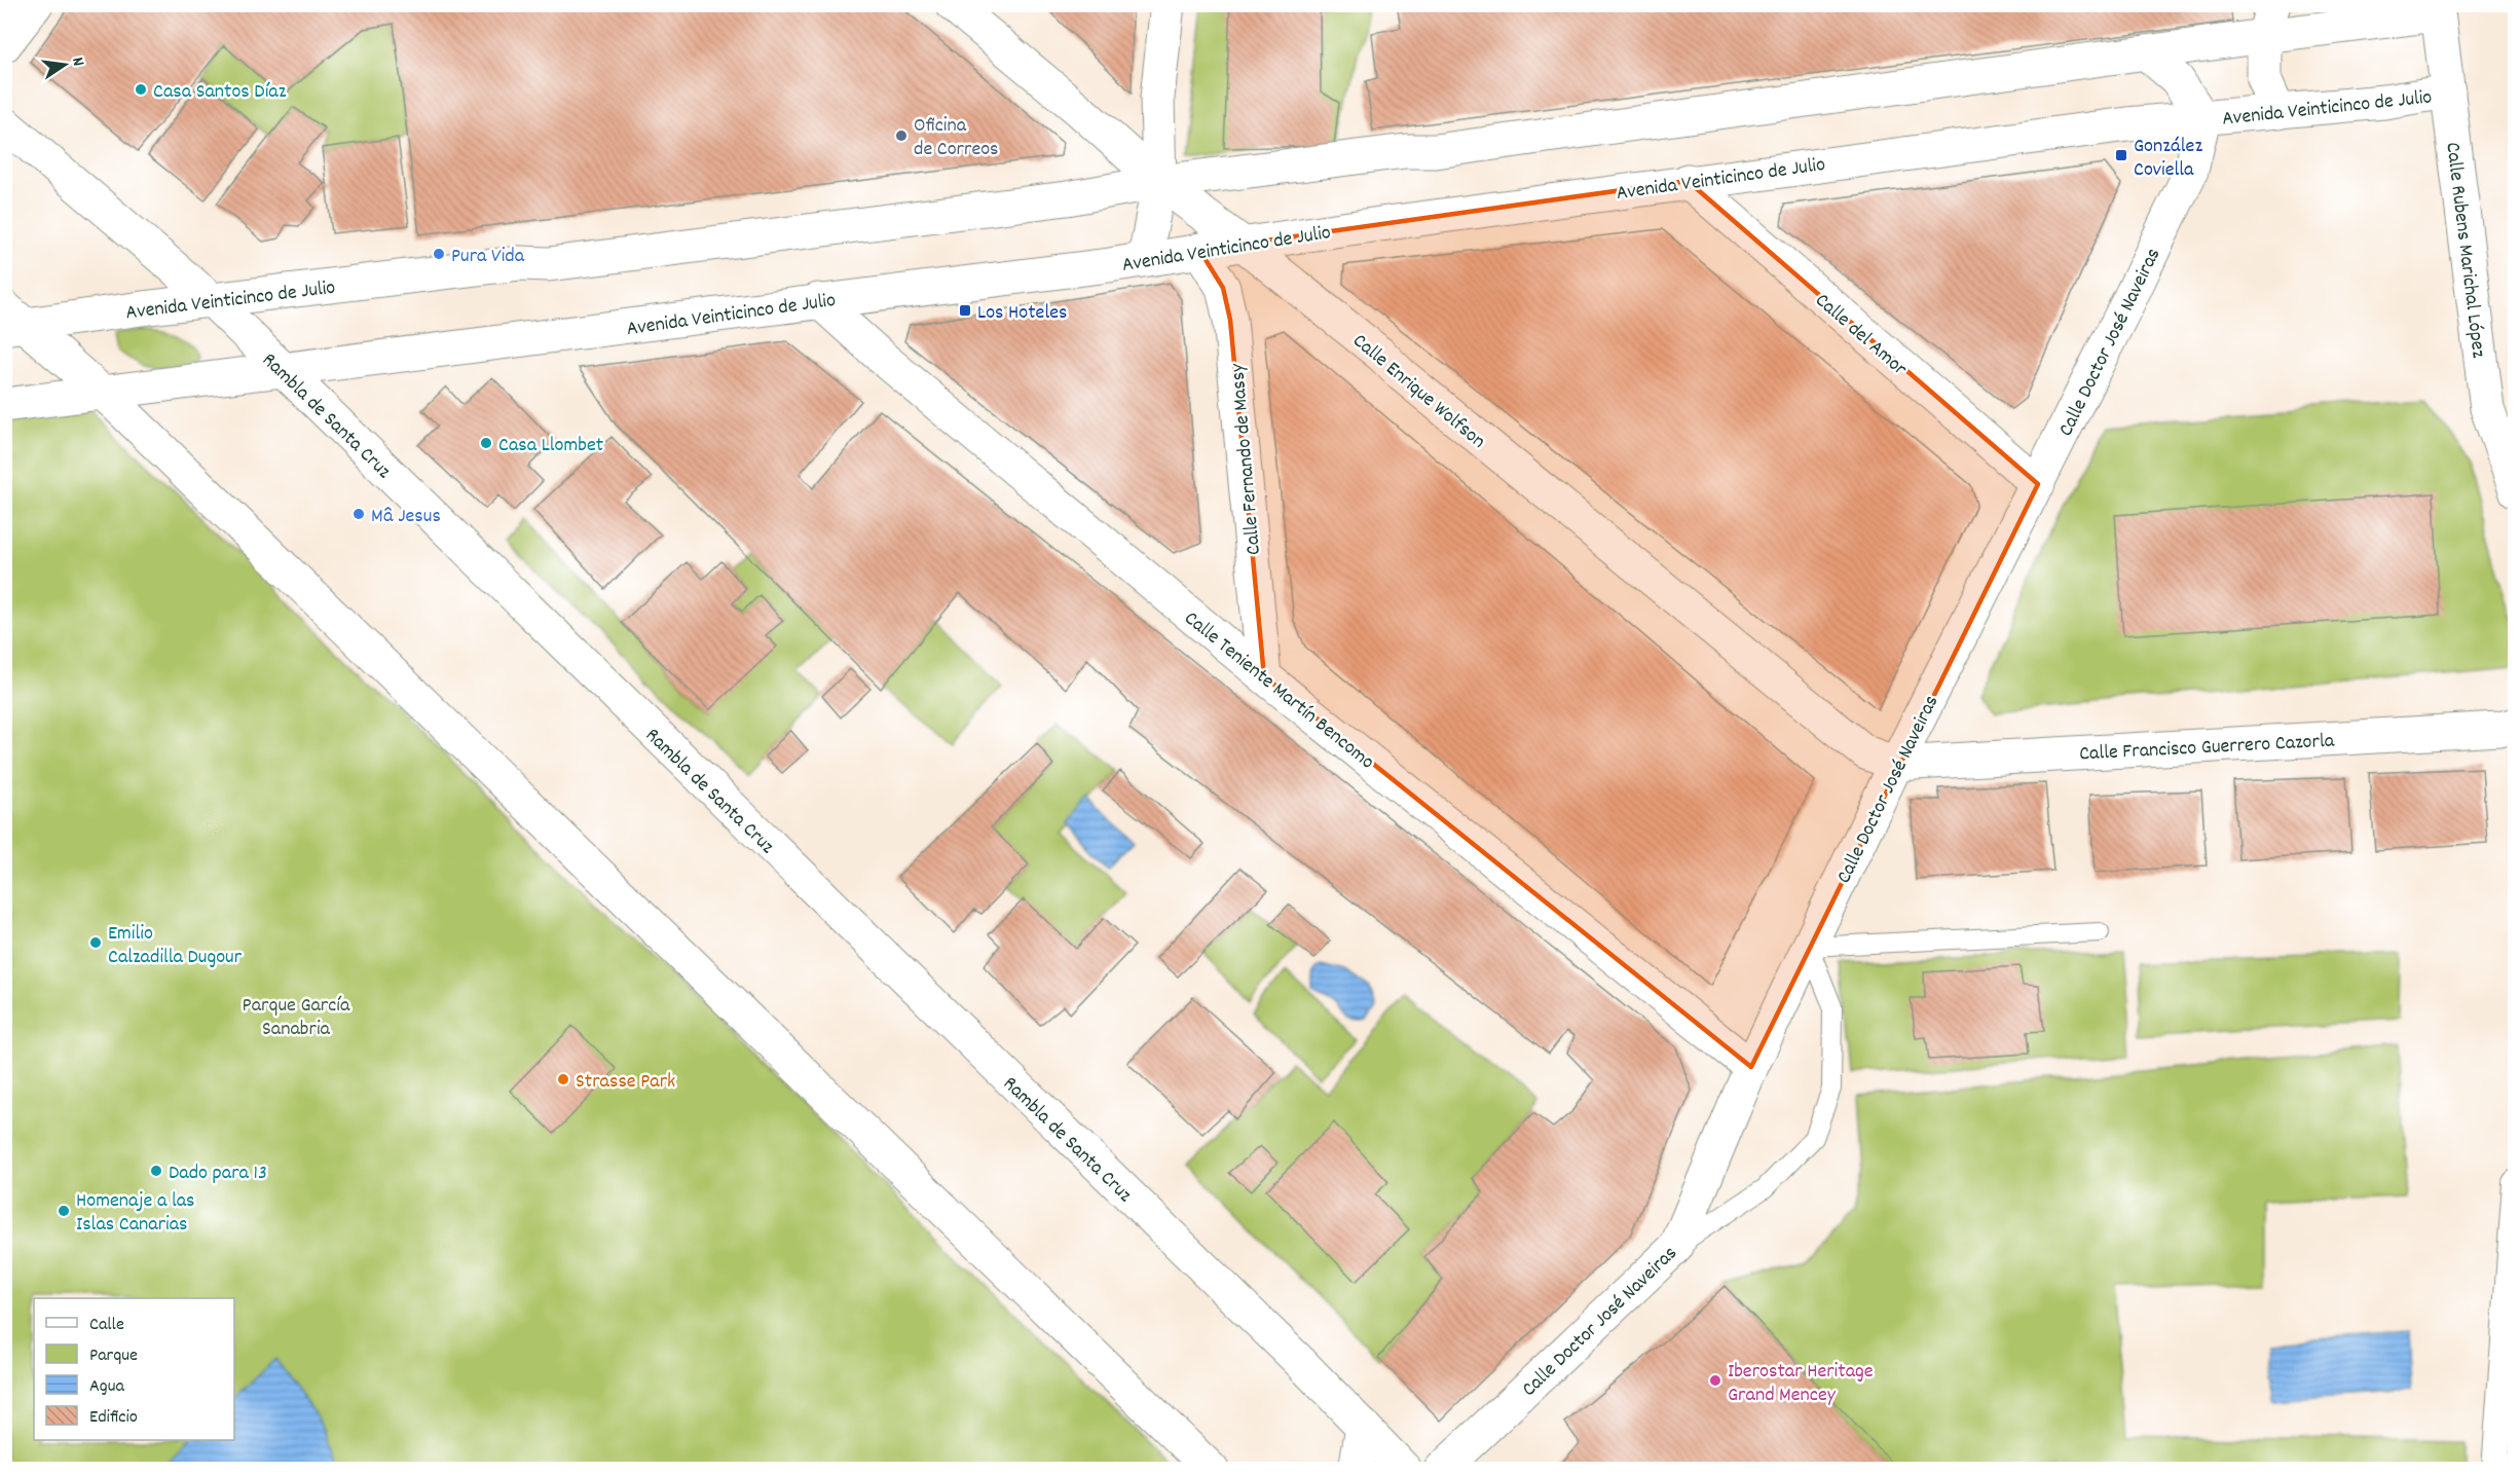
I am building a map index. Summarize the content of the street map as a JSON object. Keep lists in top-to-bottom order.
{
  "streets": {
    "street": [
      "Avenida Veinticinco de Julio",
      "Calle Rubens Marichal López",
      "Calle del Amor",
      "Calle Doctor José Naveiras",
      "Calle Enrique Wolfson",
      "Rambla de Santa Cruz",
      "Calle Fernando de Massy",
      "Calle Teniente Martín Bencomo",
      "Calle Francisco Guerrero Cazorla"
    ]
  },
  "crossings": [
    ["Avenida Veinticinco de Julio", "Calle Rubens Marichal López"],
    ["Avenida Veinticinco de Julio", "Calle del Amor"],
    ["Avenida Veinticinco de Julio", "Calle Doctor José Naveiras"],
    ["Avenida Veinticinco de Julio", "Calle Enrique Wolfson"],
    ["Avenida Veinticinco de Julio", "Rambla de Santa Cruz"],
    ["Avenida Veinticinco de Julio", "Calle Fernando de Massy"],
    ["Avenida Veinticinco de Julio", "Calle Teniente Martín Bencomo"],
    ["Calle del Amor", "Calle Doctor José Naveiras"],
    ["Calle Doctor José Naveiras", "Calle Enrique Wolfson"],
    ["Calle Doctor José Naveiras", "Calle Teniente Martín Bencomo"],
    ["Calle Doctor José Naveiras", "Calle Francisco Guerrero Cazorla"],
    ["Calle Enrique Wolfson", "Calle Francisco Guerrero Cazorla"],
    ["Calle Fernando de Massy", "Calle Teniente Martín Bencomo"]
  ],
  "parks": ["Parque García Sanabria"],
  "places": {
    "other": [
      "Casa Santos Díaz",
      "Oficina de Correos",
      "Pura Vida",
      "Casa Llombet",
      "Mâ Jesus",
      "Emilio Calzadilla Dugour",
      "Strasse Park",
      "Dado para 13",
      "Homenaje a las Islas Canarias",
      "Iberostar Heritage Grand Mencey"
    ],
    "transit": ["González Coviella", "Los Hoteles"]
  },
  "legend": [
    "Calle",
    "Parque",
    "Agua",
    "Edificio"
  ],
  "north": "right"
}
